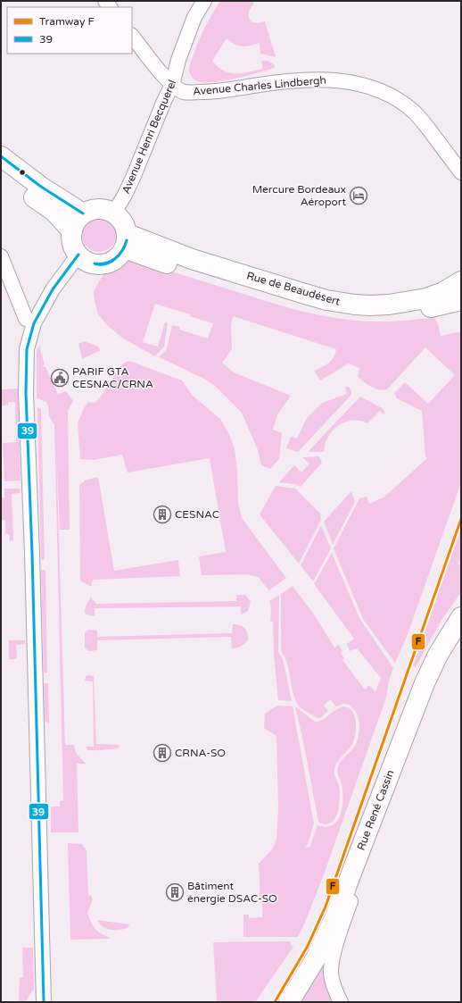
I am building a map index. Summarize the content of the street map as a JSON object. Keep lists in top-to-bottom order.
{
  "streets": {
    "main road": ["Rue de Beaudésert", "Rue René Cassin"],
    "street": ["Avenue Charles Lindbergh", "Avenue Henri Becquerel"]
  },
  "crossings": [
    ["Avenue Charles Lindbergh", "Avenue Henri Becquerel"],
    ["Avenue Henri Becquerel", "Rue de Beaudésert"]
  ],
  "places": {
    "hotel": ["Mercure Bordeaux Aéroport"],
    "public building": ["PARIF GTA CESNAC/CRNA"],
    "building": ["CESNAC", "CRNA-SO", "Bâtiment énergie DSAC-SO"]
  },
  "lines": ["transit line 39", "tram line F"],
  "legend": ["Tramway F", "39"]
}
